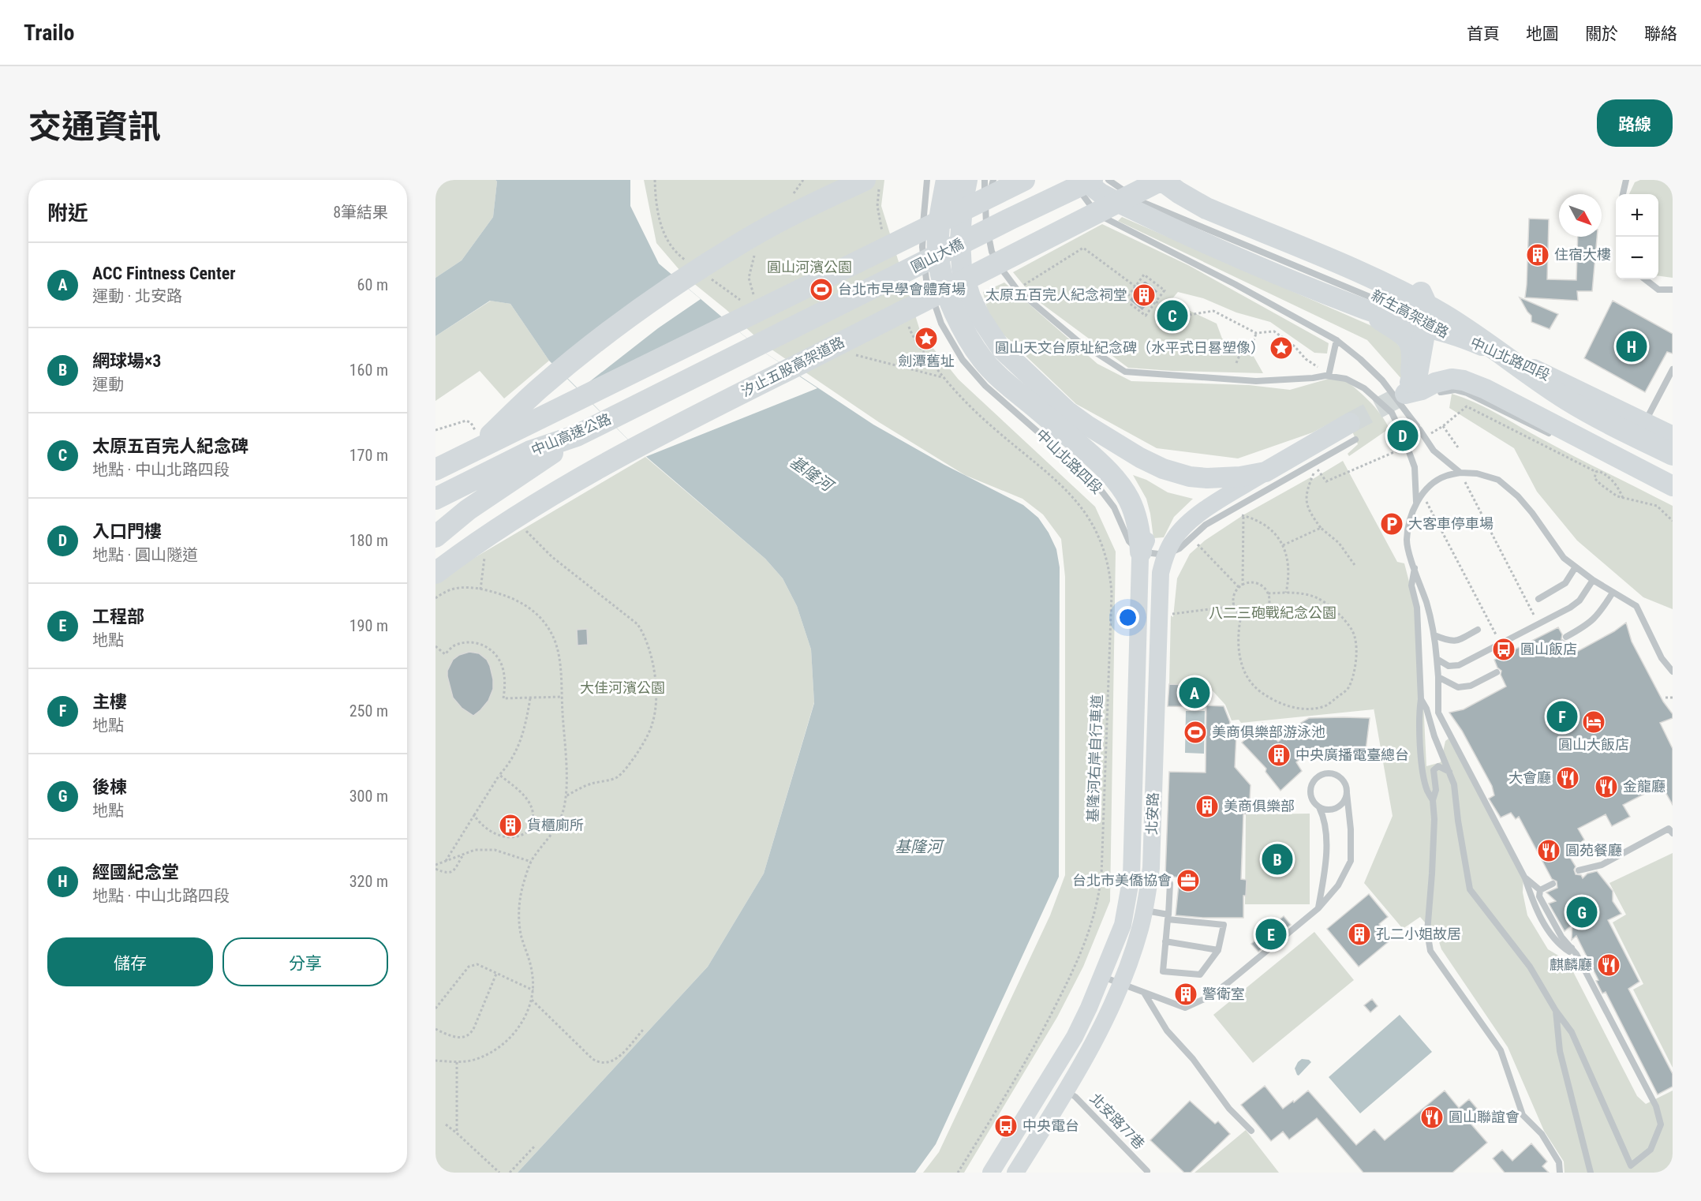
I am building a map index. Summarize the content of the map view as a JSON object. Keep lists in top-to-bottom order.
{
  "streets": {
    "highway": [
      "圓山大橋",
      "新生高架道路",
      "汐止五股高架道路",
      "中山高速公路"
    ],
    "main road": ["中山北路四段", "北安路"],
    "lane": ["北安路77巷"],
    "path": ["基隆河右岸自行車道"]
  },
  "crossings": [
    ["圓山大橋", "中山高速公路"],
    ["新生高架道路", "汐止五股高架道路"],
    ["中山北路四段", "北安路"],
    ["北安路", "北安路77巷"]
  ],
  "water": ["基隆河"],
  "parks": ["圓山河濱公園", "八二三砲戰紀念公園", "大佳河濱公園"],
  "places": {
    "building": [
      "住宿大樓",
      "太原五百完人紀念祠堂",
      "中央廣播電臺總台",
      "美商俱樂部",
      "貨櫃廁所",
      "孔二小姐故居",
      "警衛室"
    ],
    "sports": ["台北市早學會體育場", "美商俱樂部游泳池"],
    "place": ["劍潭舊址", "圓山天文台原址紀念碑（水平式日晷塑像）"],
    "parking": ["大客車停車場"],
    "bus stop": ["圓山飯店", "中央電台"],
    "hotel": ["圓山大飯店"],
    "restaurant": [
      "大會廳",
      "金龍廳",
      "圓苑餐廳",
      "麒麟廳",
      "圓山聯誼會"
    ],
    "office": ["台北市美僑協會"]
  },
  "north": "bottom right",
  "page": {
    "header": "Trailo",
    "nav": [
      "首頁",
      "地圖",
      "關於",
      "聯絡"
    ],
    "title": "交通資訊",
    "buttons": [
      "路線",
      ["儲存", "分享"]
    ],
    "heading": ["附近", "8筆結果"],
    "map_buttons": ["+", "−"],
    "list": [
      {
        "mark": "A",
        "name": "ACC Fintness Center",
        "note": "運動 · 北安路",
        "value": "60 m"
      },
      {
        "mark": "B",
        "name": "網球場×3",
        "note": "運動",
        "value": "160 m"
      },
      {
        "mark": "C",
        "name": "太原五百完人紀念碑",
        "note": "地點 · 中山北路四段",
        "value": "170 m"
      },
      {
        "mark": "D",
        "name": "入口門樓",
        "note": "地點 · 圓山隧道",
        "value": "180 m"
      },
      {
        "mark": "E",
        "name": "工程部",
        "note": "地點",
        "value": "190 m"
      },
      {
        "mark": "F",
        "name": "主樓",
        "note": "地點",
        "value": "250 m"
      },
      {
        "mark": "G",
        "name": "後棟",
        "note": "地點",
        "value": "300 m"
      },
      {
        "mark": "H",
        "name": "經國紀念堂",
        "note": "地點 · 中山北路四段",
        "value": "320 m"
      }
    ],
    "pins": [
      "C",
      "H",
      "D",
      "A",
      "F",
      "B",
      "G",
      "E"
    ]
  }
}
